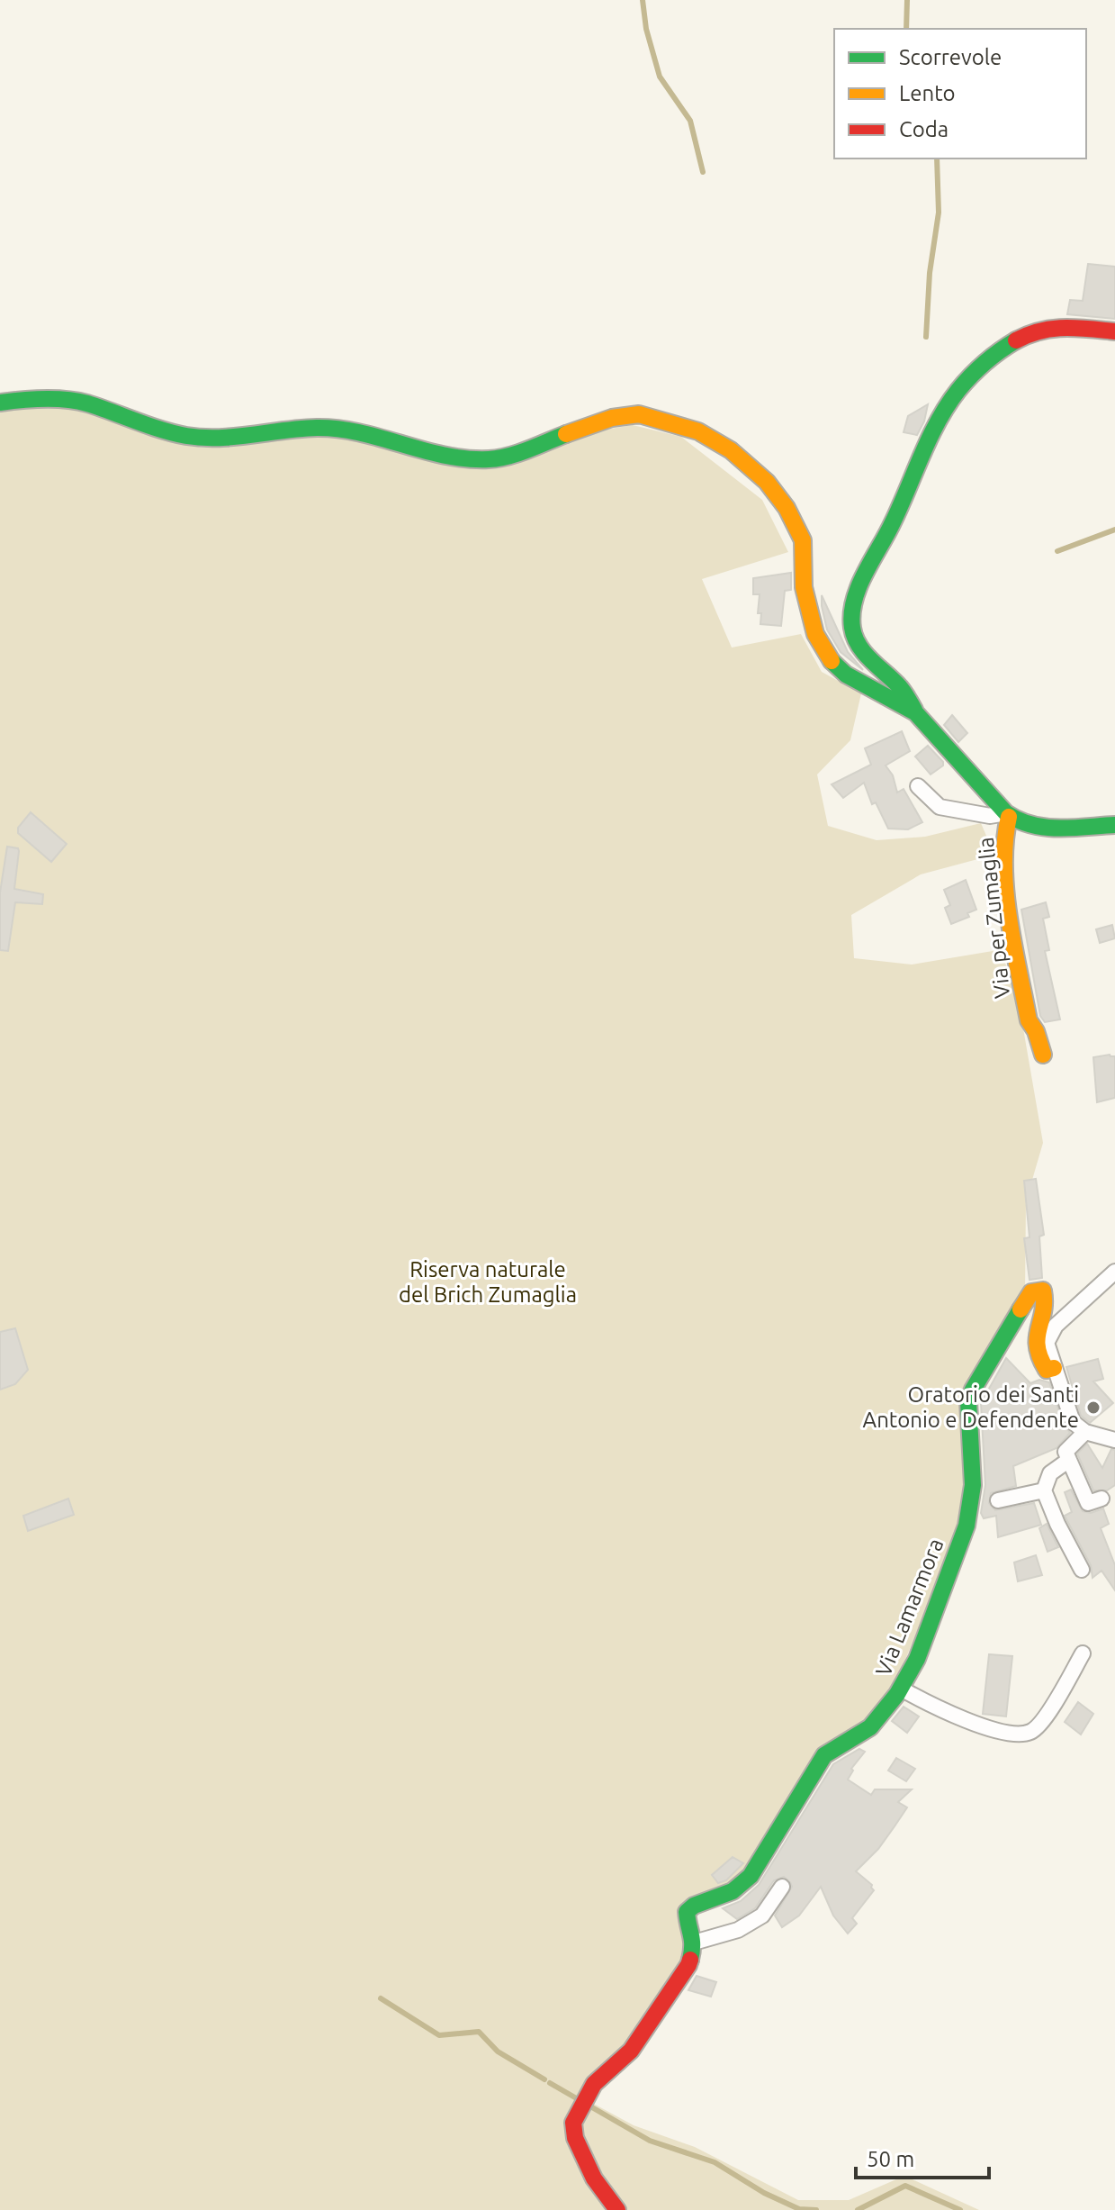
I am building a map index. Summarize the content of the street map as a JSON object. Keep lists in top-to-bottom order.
{
  "streets": {
    "street": ["Via per Zumaglia", "Via Lamarmora"]
  },
  "parks": ["Riserva naturale del Brich Zumaglia"],
  "places": ["Oratorio dei Santi Antonio e Defendente"],
  "legend": ["Scorrevole", "Lento", "Coda"],
  "scale_bar": "50 m"
}
